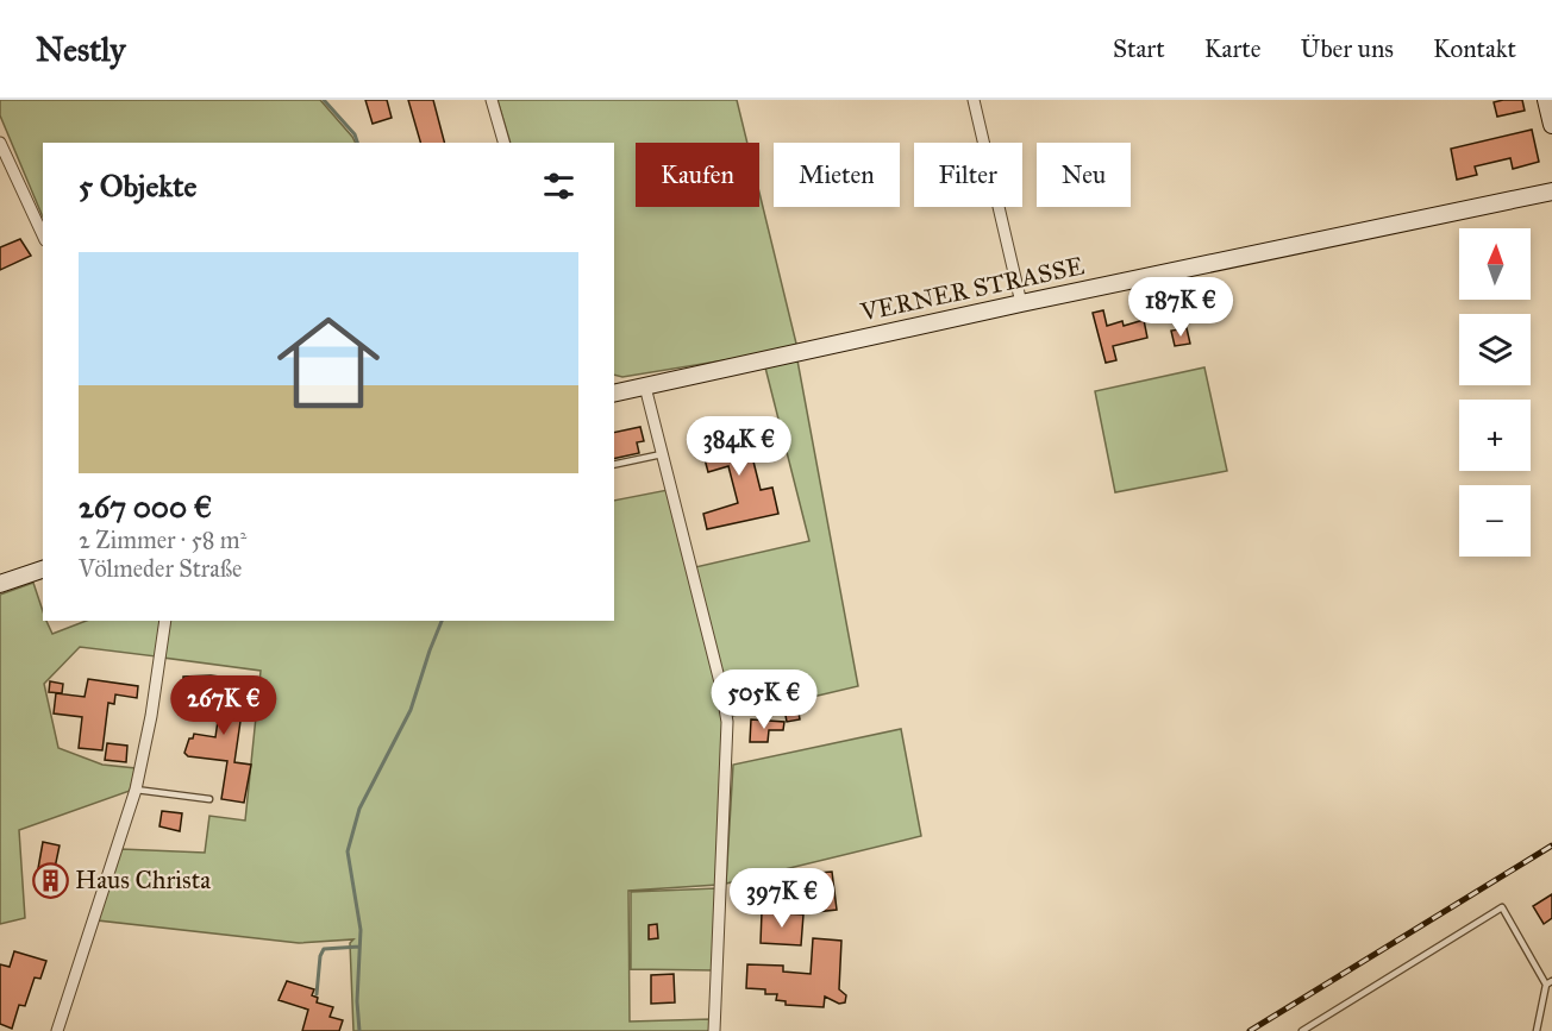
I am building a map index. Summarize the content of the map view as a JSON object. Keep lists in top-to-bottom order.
{
  "streets": {
    "street": ["VERNER STRASSE"]
  },
  "places": {
    "building": ["Haus Christa"]
  },
  "north": "top",
  "page": {
    "header": "Nestly",
    "nav": [
      "Start",
      "Karte",
      "Über uns",
      "Kontakt"
    ],
    "chip": [
      "Kaufen",
      "Mieten",
      "Filter",
      "Neu"
    ],
    "heading": "5 Objekte",
    "map_buttons": ["+", "−"],
    "list": [
      {
        "name": "267 000 €",
        "note": "2 Zimmer · 58 m² · Völmeder Straße"
      }
    ],
    "price": [
      "187K €",
      "384K €",
      "505K €",
      "267K €",
      "397K €"
    ]
  }
}
